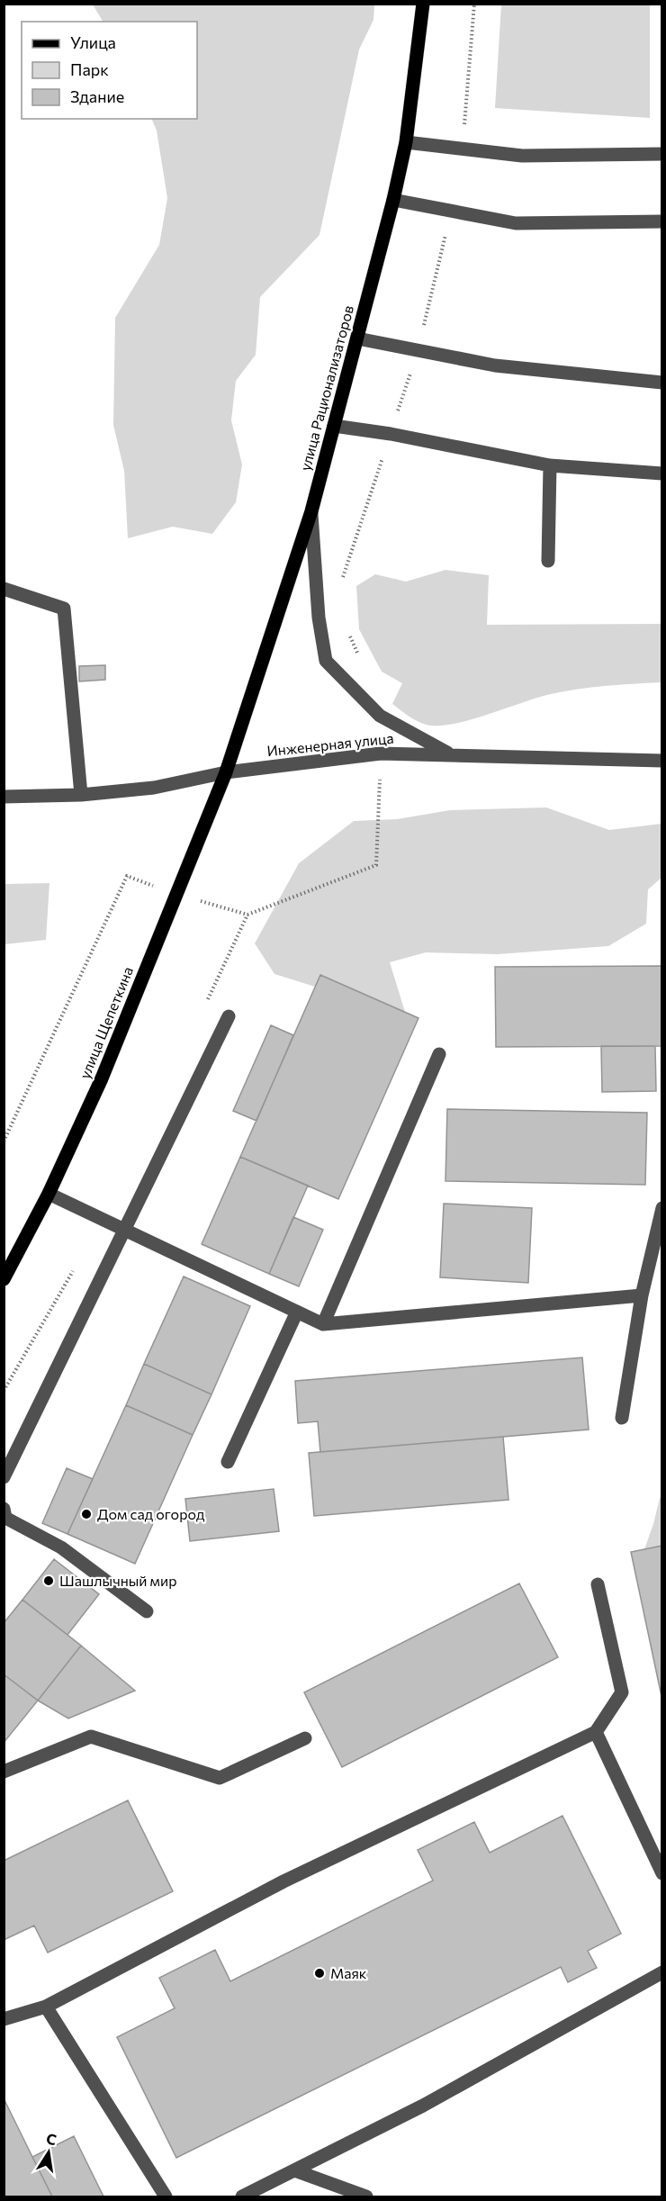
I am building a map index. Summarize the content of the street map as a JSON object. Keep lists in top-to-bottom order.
{
  "streets": {
    "main road": ["улица Рационализаторов", "улица Щепеткина"],
    "street": ["Инженерная улица"]
  },
  "crossings": [
    ["улица Рационализаторов", "Инженерная улица"],
    ["улица Рационализаторов", "улица Щепеткина"],
    ["Инженерная улица", "улица Щепеткина"]
  ],
  "places": ["Дом сад огород", "Шашлычный мир", "Маяк"],
  "legend": ["Улица", "Парк", "Здание"],
  "north": "top"
}
